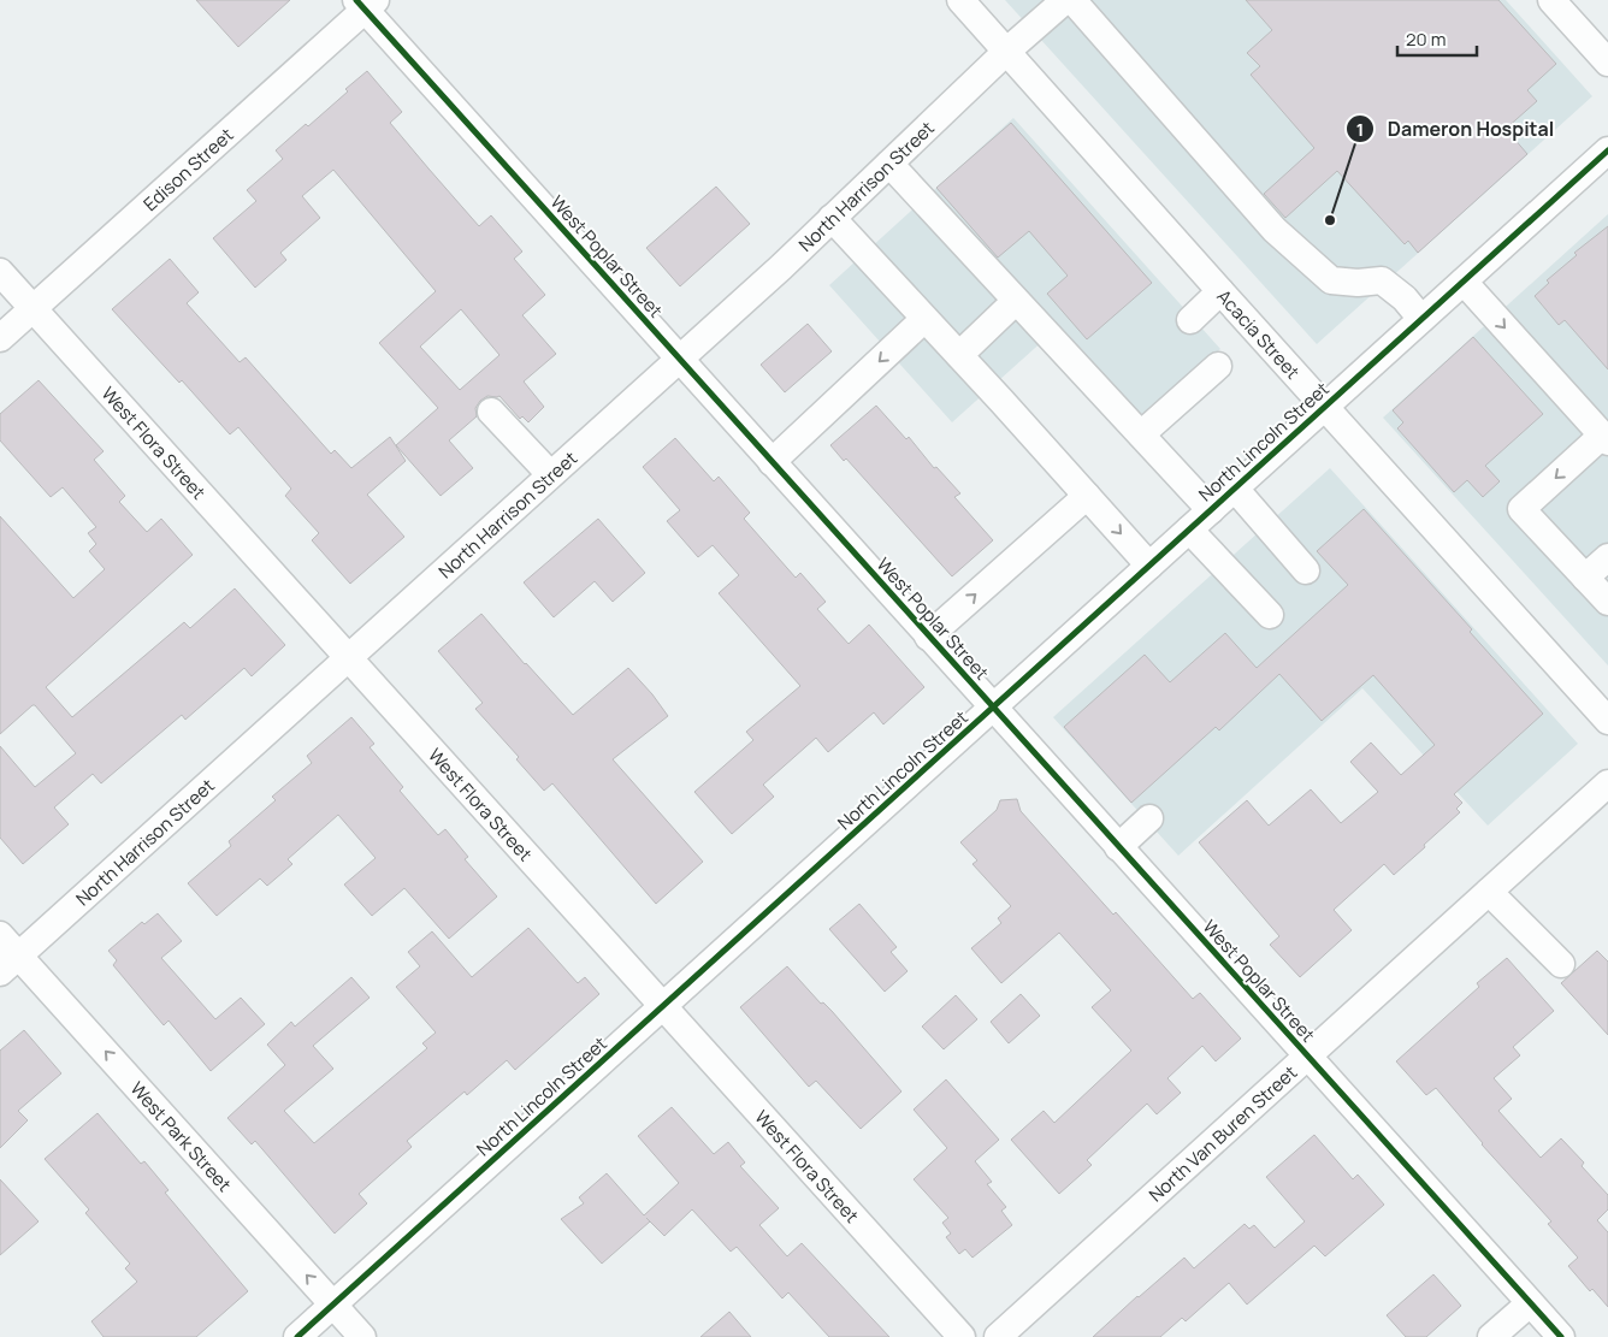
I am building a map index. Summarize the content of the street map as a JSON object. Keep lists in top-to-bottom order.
{
  "streets": {
    "street": [
      "Edison Street",
      "North Harrison Street",
      "West Poplar Street",
      "Acacia Street",
      "North Lincoln Street",
      "West Flora Street",
      "North Van Buren Street",
      "West Park Street"
    ]
  },
  "crossings": [
    ["Edison Street", "West Poplar Street"],
    ["Edison Street", "West Flora Street"],
    ["North Harrison Street", "West Poplar Street"],
    ["North Harrison Street", "Acacia Street"],
    ["North Harrison Street", "West Flora Street"],
    ["North Harrison Street", "West Park Street"],
    ["West Poplar Street", "North Lincoln Street"],
    ["West Poplar Street", "North Van Buren Street"],
    ["Acacia Street", "North Lincoln Street"],
    ["North Lincoln Street", "West Flora Street"],
    ["North Lincoln Street", "West Park Street"]
  ],
  "one_way": ["West Park Street"],
  "places": ["Dameron Hospital"],
  "scale_bar": "20 m"
}
